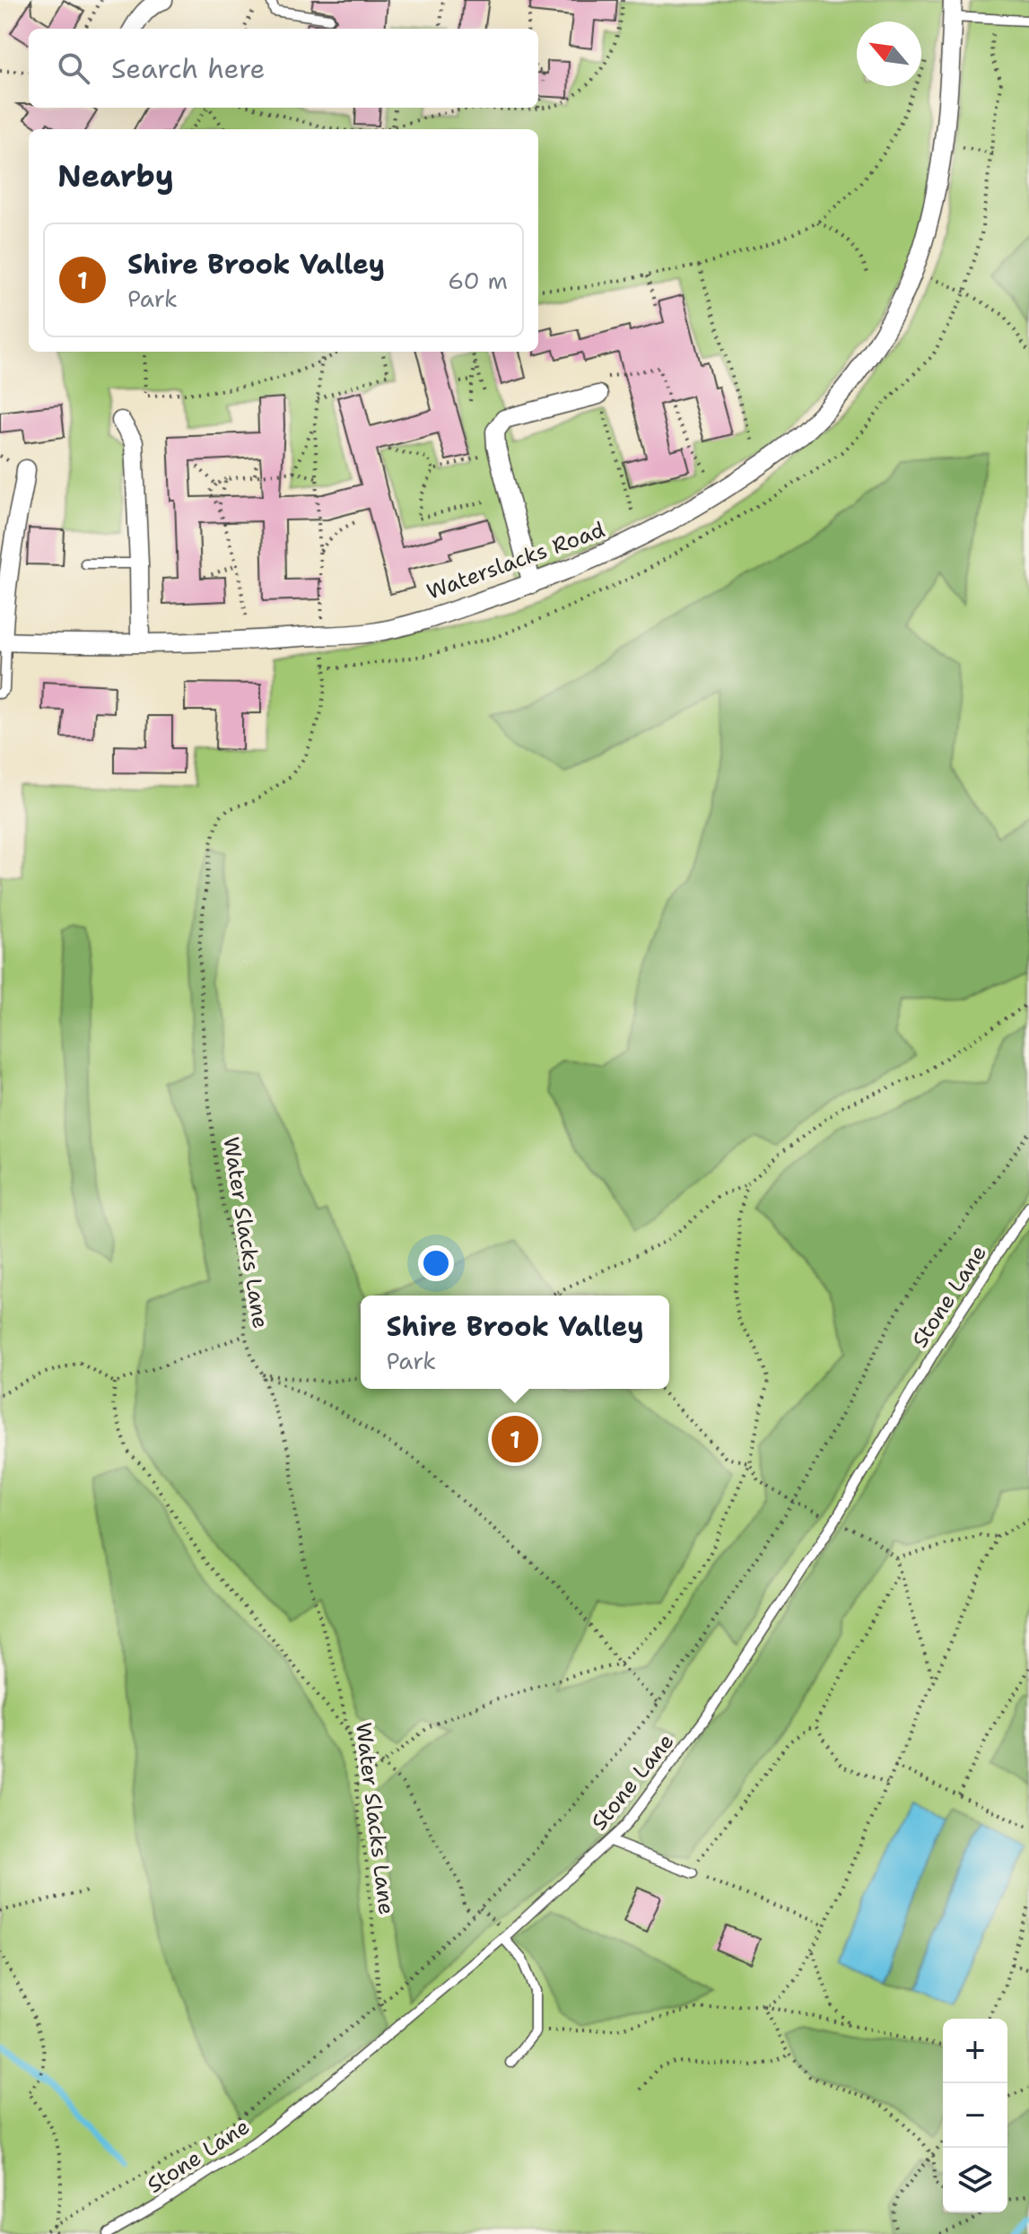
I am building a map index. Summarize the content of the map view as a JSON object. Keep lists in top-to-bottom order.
{
  "streets": {
    "street": ["Waterslacks Road"],
    "lane": ["Stone Lane"],
    "path": ["Water Slacks Lane"]
  },
  "crossings": [
    ["Water Slacks Lane", "Stone Lane"]
  ],
  "north": "top left",
  "page": {
    "search": "Search here",
    "heading": "Nearby",
    "list": [
      {
        "mark": "1",
        "name": "Shire Brook Valley",
        "note": "Park",
        "value": "60 m"
      }
    ],
    "popup": ["Shire Brook Valley", "Park"],
    "pins": "1",
    "map_buttons": ["+", "−"]
  }
}
